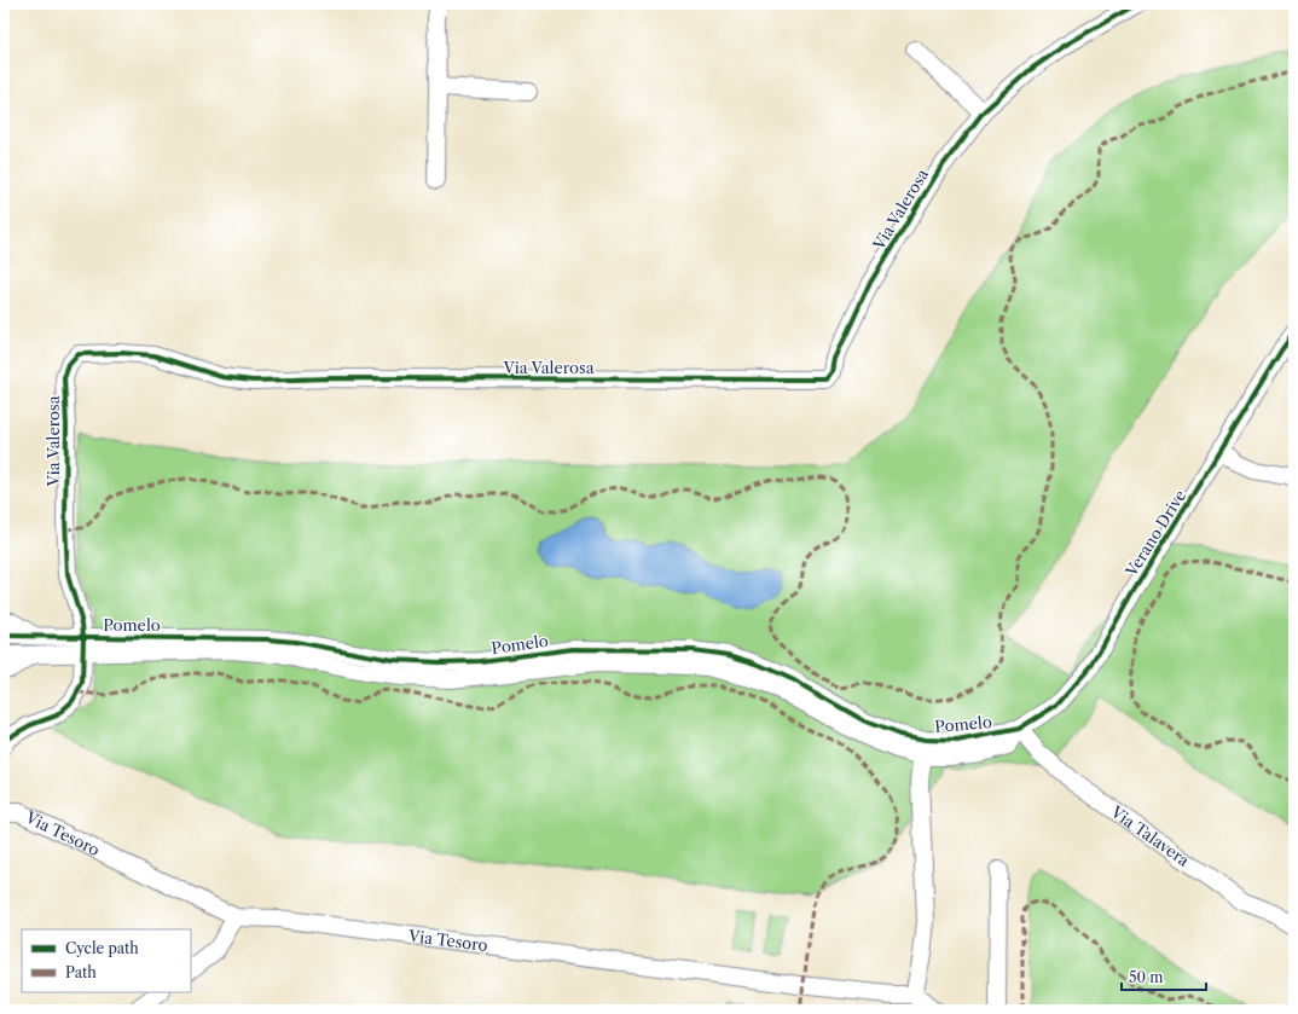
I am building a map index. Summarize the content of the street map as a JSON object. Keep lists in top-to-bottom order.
{
  "streets": {
    "street": [
      "Via Valerosa",
      "Verano Drive",
      "Pomelo",
      "Via Tesoro",
      "Via Talavera"
    ]
  },
  "crossings": [
    ["Via Valerosa", "Pomelo"],
    ["Verano Drive", "Pomelo"],
    ["Verano Drive", "Via Talavera"],
    ["Pomelo", "Via Talavera"]
  ],
  "legend": ["Cycle path", "Path"],
  "scale_bar": "50 m"
}
